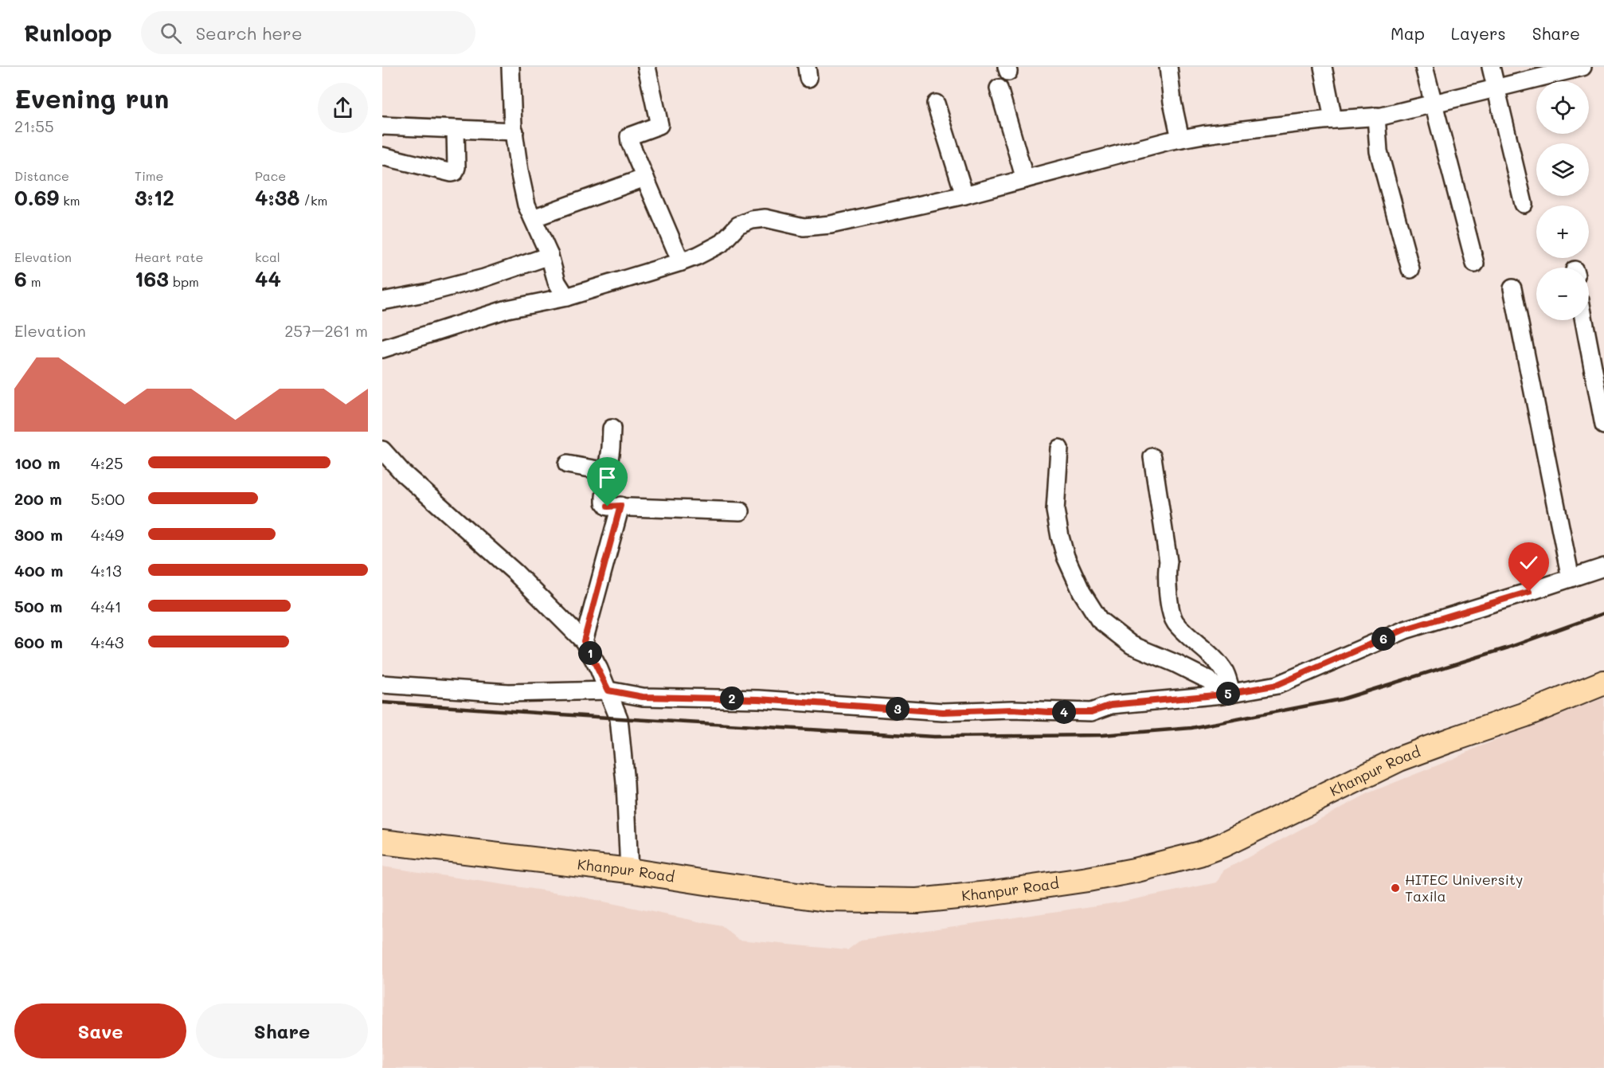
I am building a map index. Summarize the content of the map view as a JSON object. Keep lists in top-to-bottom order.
{
  "streets": {
    "highway": ["Khanpur Road"]
  },
  "places": ["HITEC University Taxila"],
  "page": {
    "header": "Runloop",
    "search": "Search here",
    "nav": ["Map", "Layers", "Share"],
    "heading": ["Evening run", "21:55"],
    "map_buttons": ["+", "−"],
    "stats": [
      ["Distance", "0.69 km"],
      ["Time", "3:12"],
      ["Pace", "4:38 /km"],
      ["Elevation", "6 m"],
      ["Heart rate", "163 bpm"],
      ["kcal", "44"]
    ],
    "chart": ["Elevation", "257–261 m"],
    "list": [
      {
        "name": "100 m",
        "note": "4:25"
      },
      {
        "name": "200 m",
        "note": "5:00"
      },
      {
        "name": "300 m",
        "note": "4:49"
      },
      {
        "name": "400 m",
        "note": "4:13"
      },
      {
        "name": "500 m",
        "note": "4:41"
      },
      {
        "name": "600 m",
        "note": "4:43"
      }
    ],
    "pins": [
      "6",
      "1",
      "5",
      "2",
      "3",
      "4"
    ],
    "buttons": ["Save", "Share"]
  }
}
